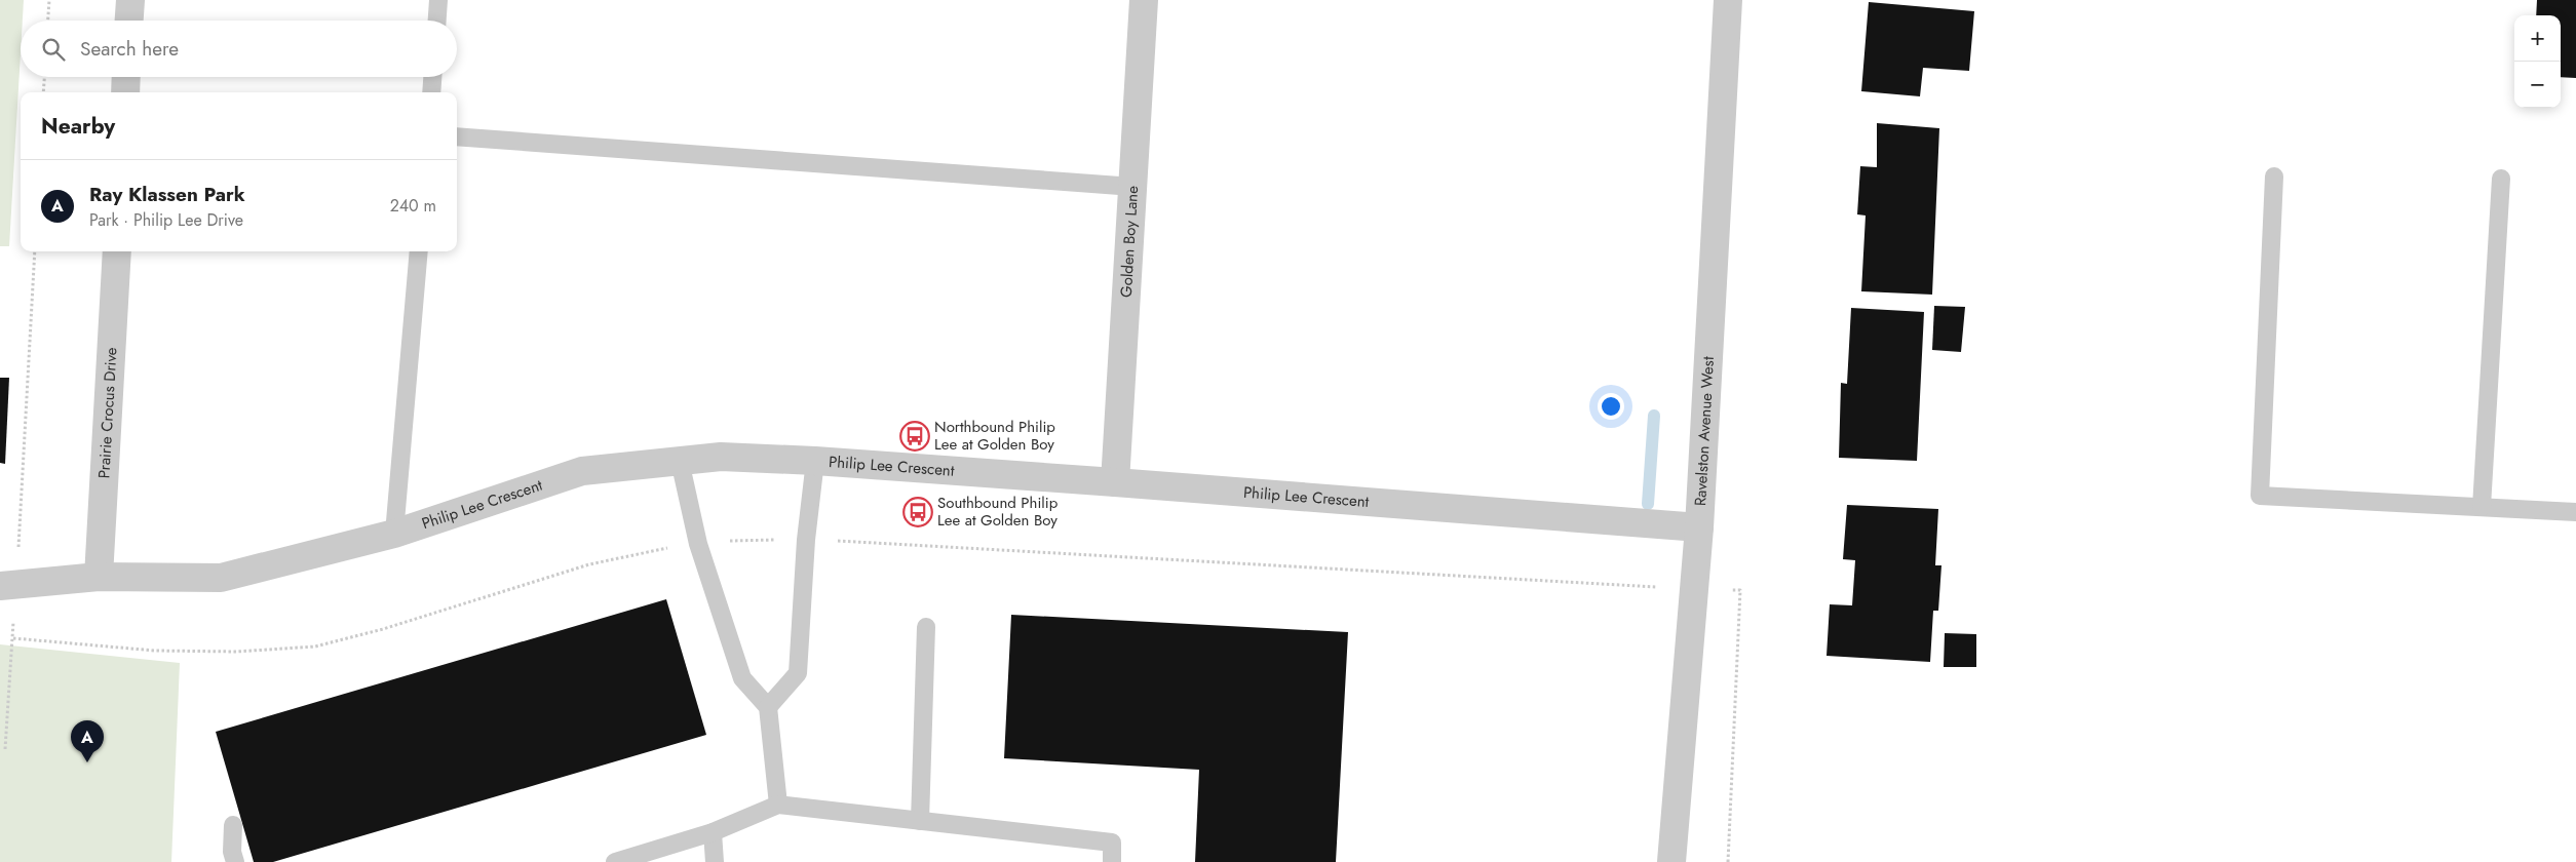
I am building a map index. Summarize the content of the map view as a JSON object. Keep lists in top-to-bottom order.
{
  "streets": {
    "street": [
      "Golden Boy Lane",
      "Prairie Crocus Drive",
      "Ravelston Avenue West",
      "Philip Lee Crescent"
    ]
  },
  "crossings": [
    ["Golden Boy Lane", "Philip Lee Crescent"],
    ["Prairie Crocus Drive", "Philip Lee Crescent"],
    ["Ravelston Avenue West", "Philip Lee Crescent"]
  ],
  "places": {
    "bus stop": ["Northbound Philip Lee at Golden Boy", "Southbound Philip Lee at Golden Boy"]
  },
  "page": {
    "map_buttons": ["+", "−"],
    "search": "Search here",
    "heading": "Nearby",
    "list": [
      {
        "mark": "A",
        "name": "Ray Klassen Park",
        "note": "Park · Philip Lee Drive",
        "value": "240 m"
      }
    ],
    "pins": "A"
  }
}
